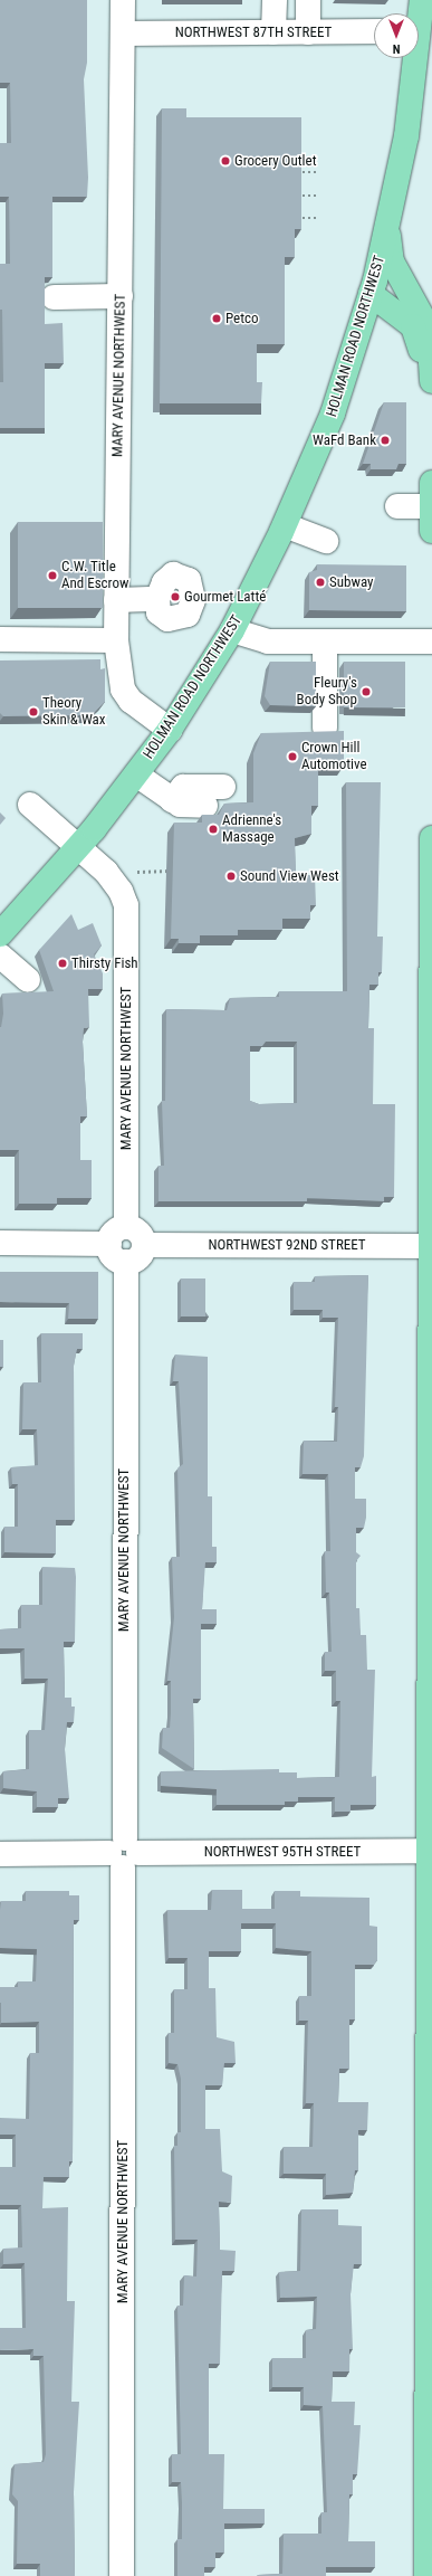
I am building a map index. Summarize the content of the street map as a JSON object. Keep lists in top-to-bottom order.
{
  "streets": {
    "main road": ["HOLMAN ROAD NORTHWEST"],
    "street": [
      "NORTHWEST 87TH STREET",
      "MARY AVENUE NORTHWEST",
      "NORTHWEST 92ND STREET",
      "NORTHWEST 95TH STREET"
    ]
  },
  "crossings": [
    ["NORTHWEST 87TH STREET", "MARY AVENUE NORTHWEST"],
    ["HOLMAN ROAD NORTHWEST", "MARY AVENUE NORTHWEST"],
    ["MARY AVENUE NORTHWEST", "NORTHWEST 92ND STREET"],
    ["MARY AVENUE NORTHWEST", "NORTHWEST 95TH STREET"]
  ],
  "places": [
    "Grocery Outlet",
    "Petco",
    "WaFd Bank",
    "C.W. Title And Escrow",
    "Subway",
    "Gourmet Latté",
    "Fleury's Body Shop",
    "Theory Skin & Wax",
    "Crown Hill Automotive",
    "Adrienne's Massage",
    "Sound View West",
    "Thirsty Fish"
  ],
  "north": "bottom"
}
